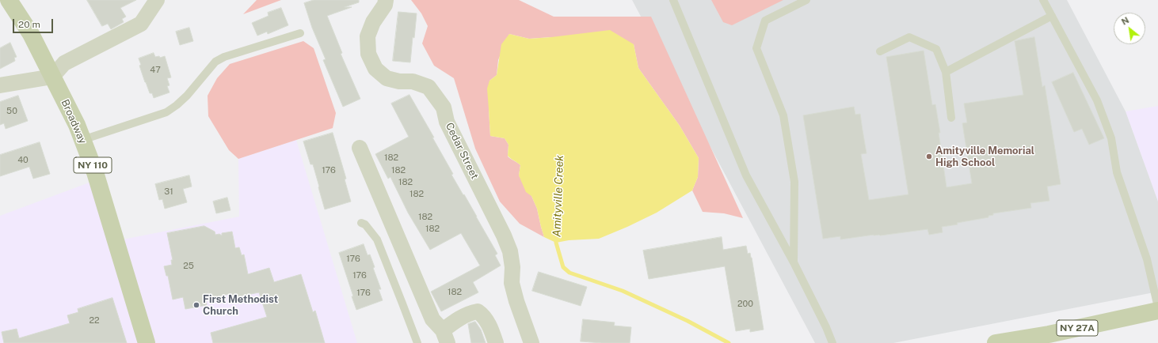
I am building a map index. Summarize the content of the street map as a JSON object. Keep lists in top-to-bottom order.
{
  "streets": {
    "main road": ["Broadway", "NY 110", "NY 27A"],
    "street": ["Cedar Street"]
  },
  "water": ["Amityville Creek"],
  "places": ["Amityville Memorial High School", "First Methodist Church"],
  "house_numbers": [
    "47",
    "50",
    "182",
    "40",
    "176",
    "182",
    "182",
    "31",
    "182",
    "182",
    "182",
    "176",
    "25",
    "176",
    "182",
    "176",
    "200",
    "22"
  ],
  "scale_bar": "20 m",
  "north": "top left"
}
